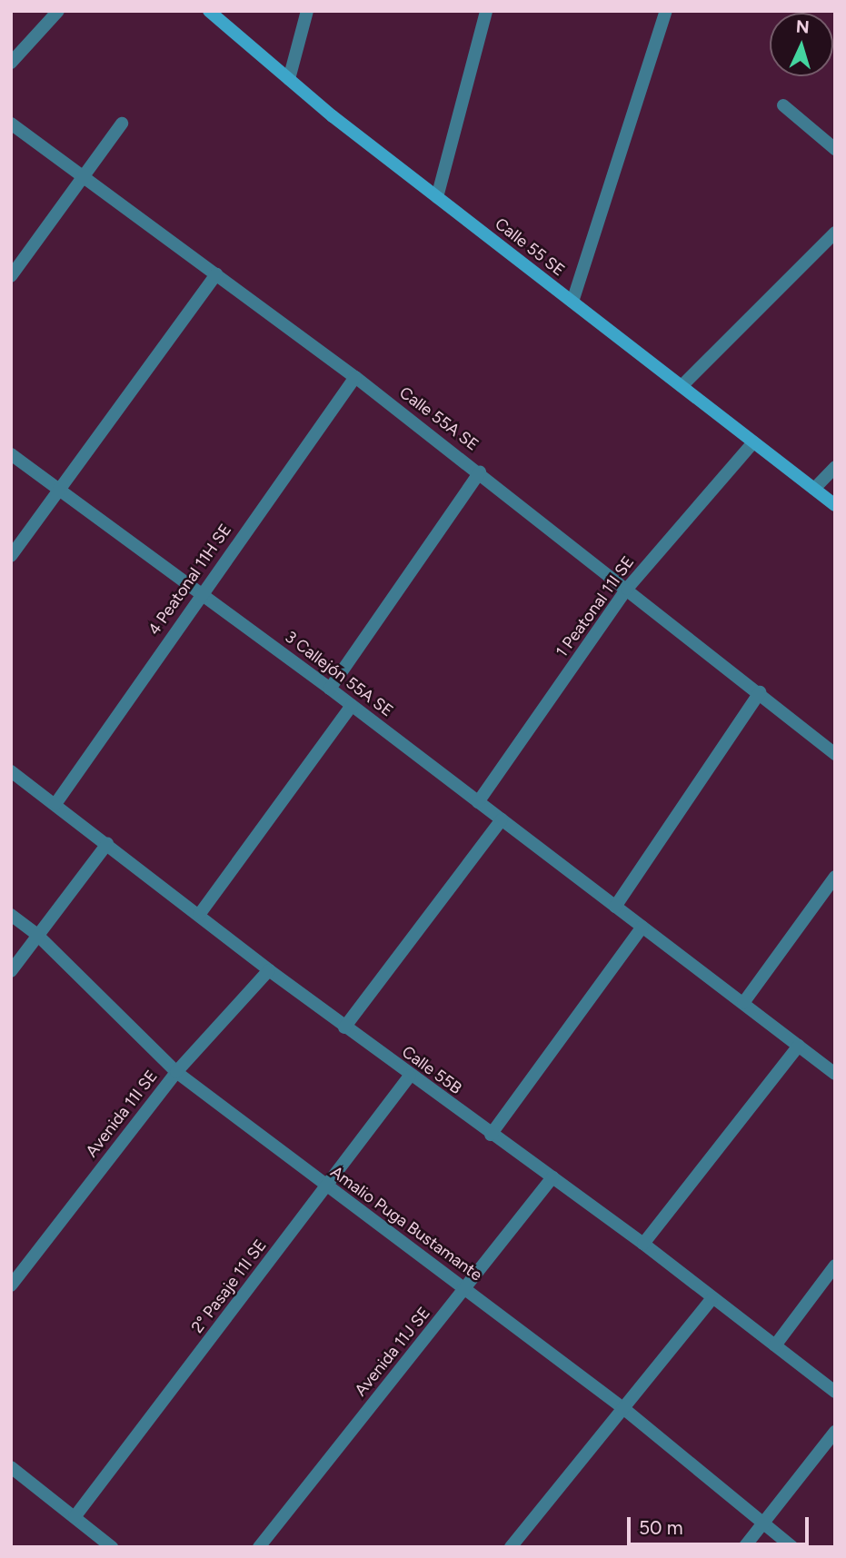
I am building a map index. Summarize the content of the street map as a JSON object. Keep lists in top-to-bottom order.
{
  "streets": {
    "street": [
      "Calle 55 SE",
      "Calle 55A SE",
      "4 Peatonal 11H SE",
      "1 Peatonal 11I SE",
      "3 Callejón 55A SE",
      "Calle 55B",
      "Avenida 11I SE",
      "Amalio Puga Bustamante",
      "2° Pasaje 11I SE",
      "Avenida 11J SE"
    ]
  },
  "crossings": [
    ["Calle 55 SE", "1 Peatonal 11I SE"],
    ["Calle 55A SE", "4 Peatonal 11H SE"],
    ["Calle 55A SE", "1 Peatonal 11I SE"],
    ["4 Peatonal 11H SE", "3 Callejón 55A SE"],
    ["4 Peatonal 11H SE", "Calle 55B"],
    ["1 Peatonal 11I SE", "3 Callejón 55A SE"],
    ["Calle 55B", "Avenida 11I SE"],
    ["Calle 55B", "2° Pasaje 11I SE"],
    ["Calle 55B", "Avenida 11J SE"],
    ["Avenida 11I SE", "Amalio Puga Bustamante"],
    ["Amalio Puga Bustamante", "2° Pasaje 11I SE"],
    ["Amalio Puga Bustamante", "Avenida 11J SE"]
  ],
  "scale_bar": "50 m",
  "north": "top"
}
